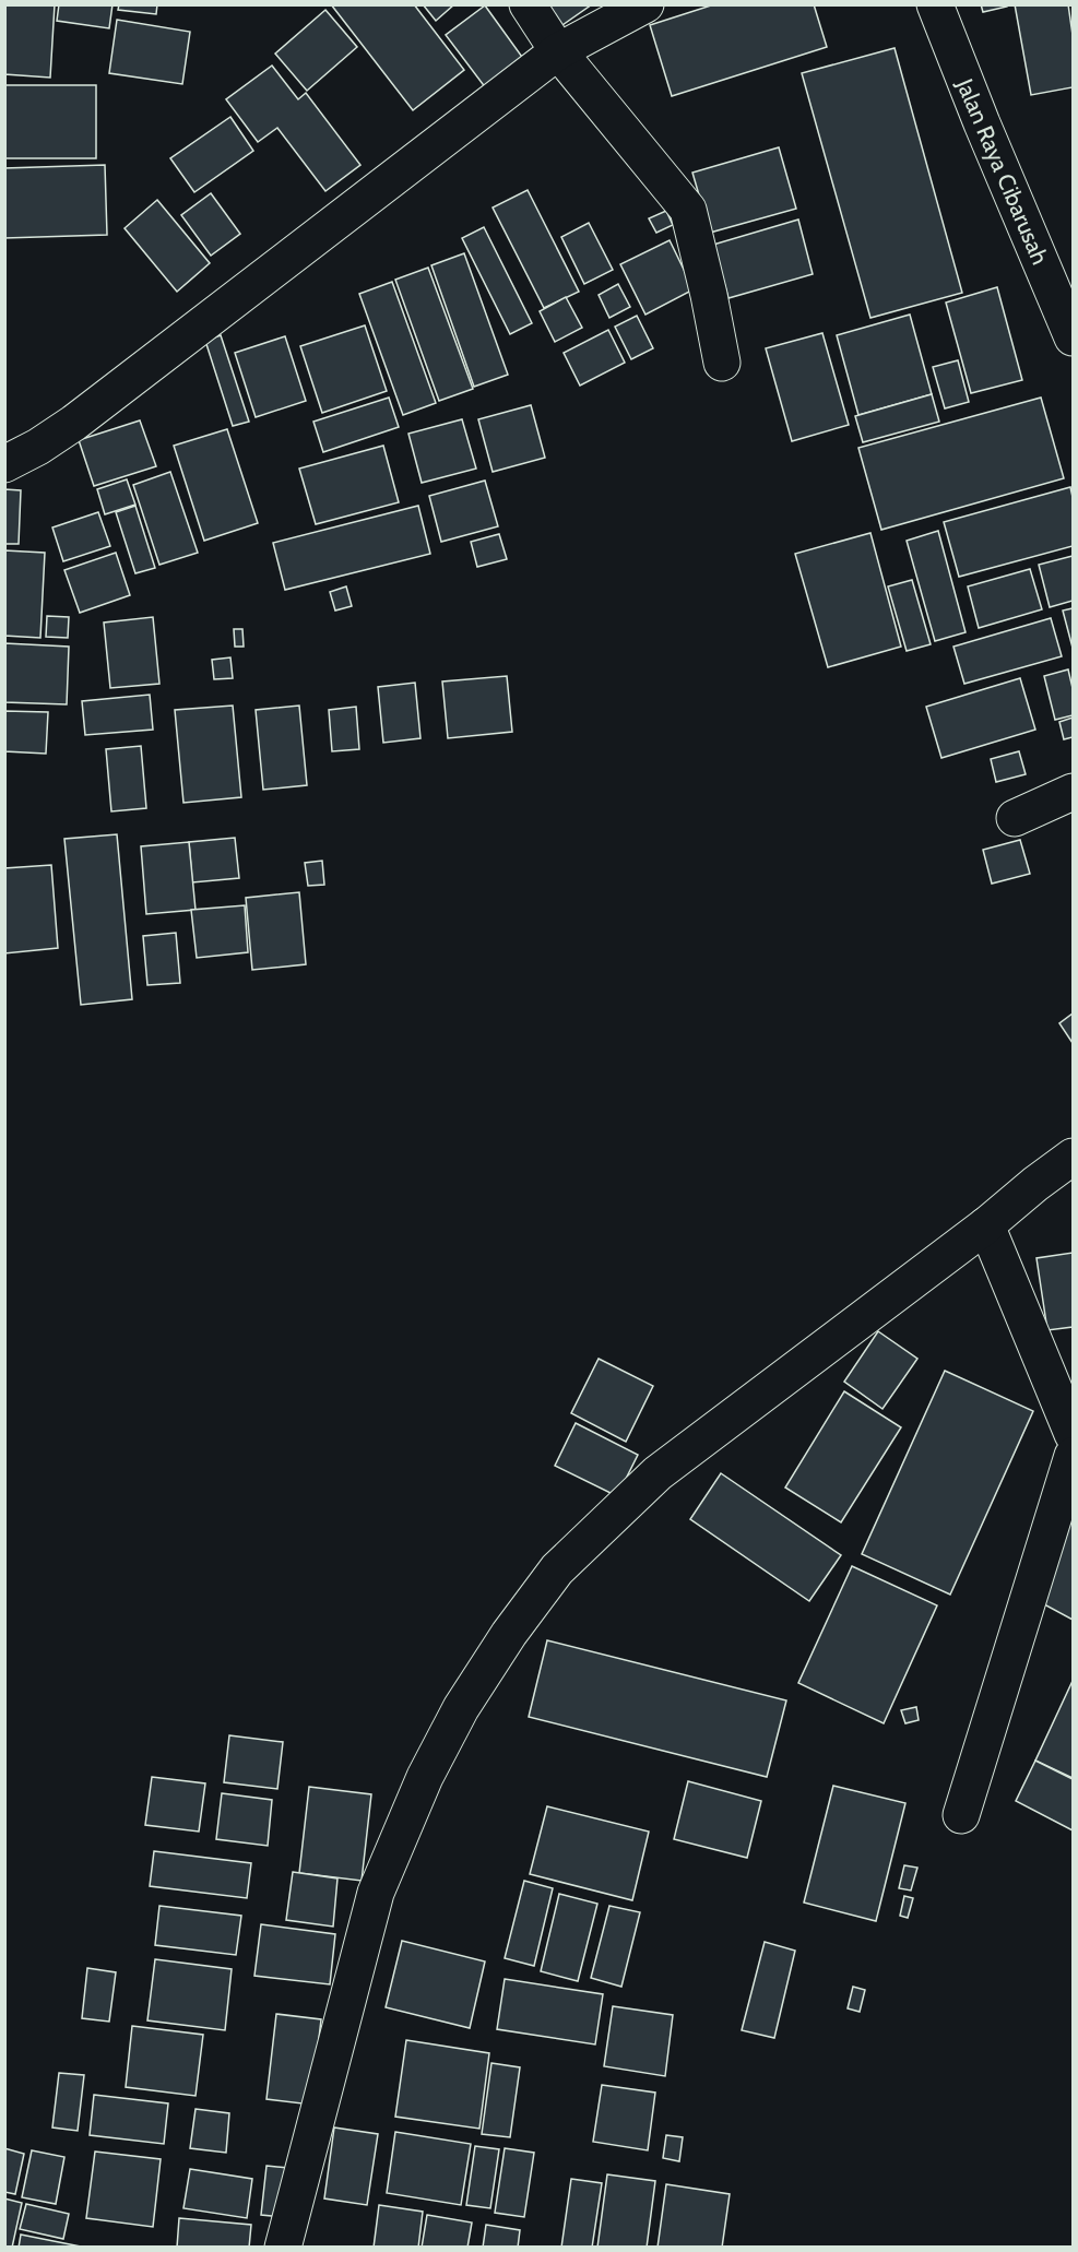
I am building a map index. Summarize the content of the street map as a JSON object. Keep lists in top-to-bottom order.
{
  "streets": {
    "street": ["Jalan Raya Cibarusah"]
  }
}
